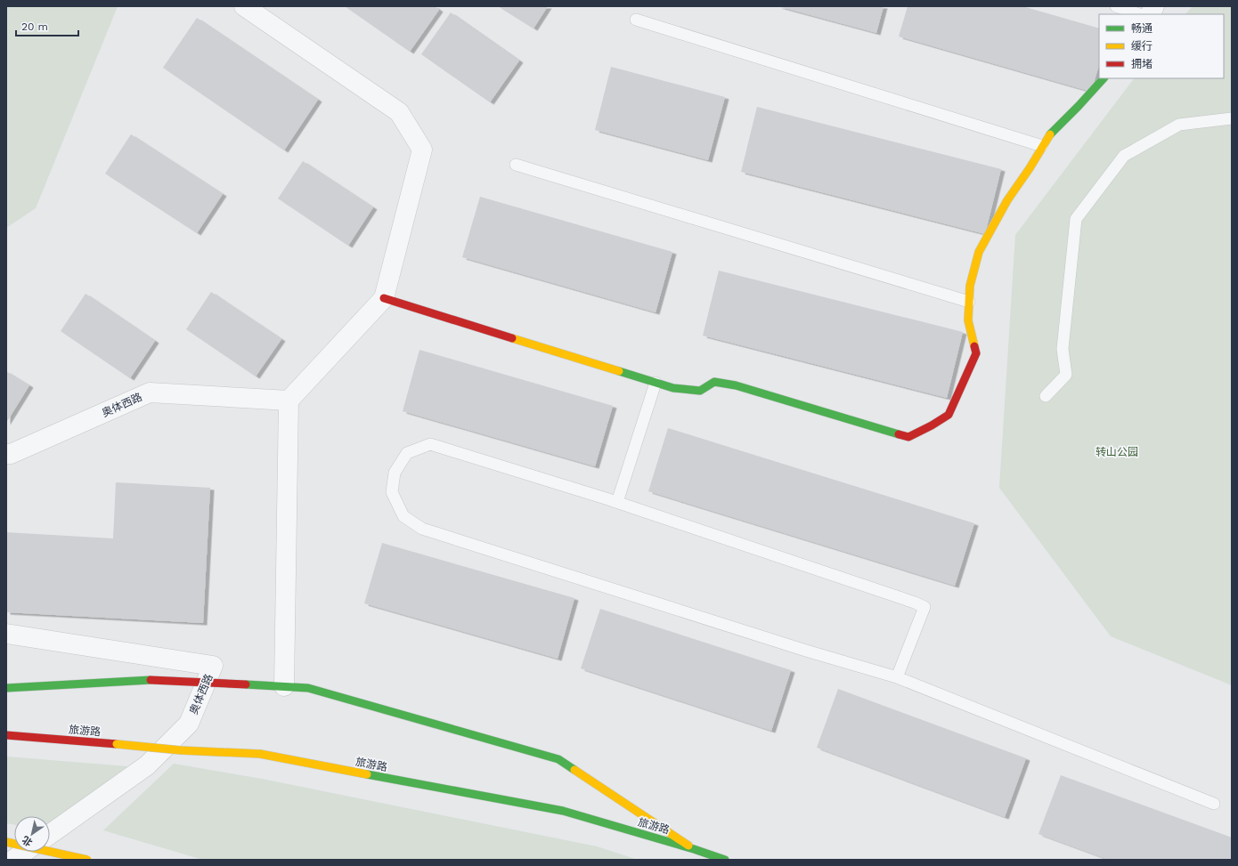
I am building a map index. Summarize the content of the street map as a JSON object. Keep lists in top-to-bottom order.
{
  "streets": {
    "street": ["奥体西路", "旅游路"]
  },
  "parks": ["转山公园"],
  "legend": ["畅通", "缓行", "拥堵"],
  "scale_bar": "20 m",
  "north": "bottom left"
}
